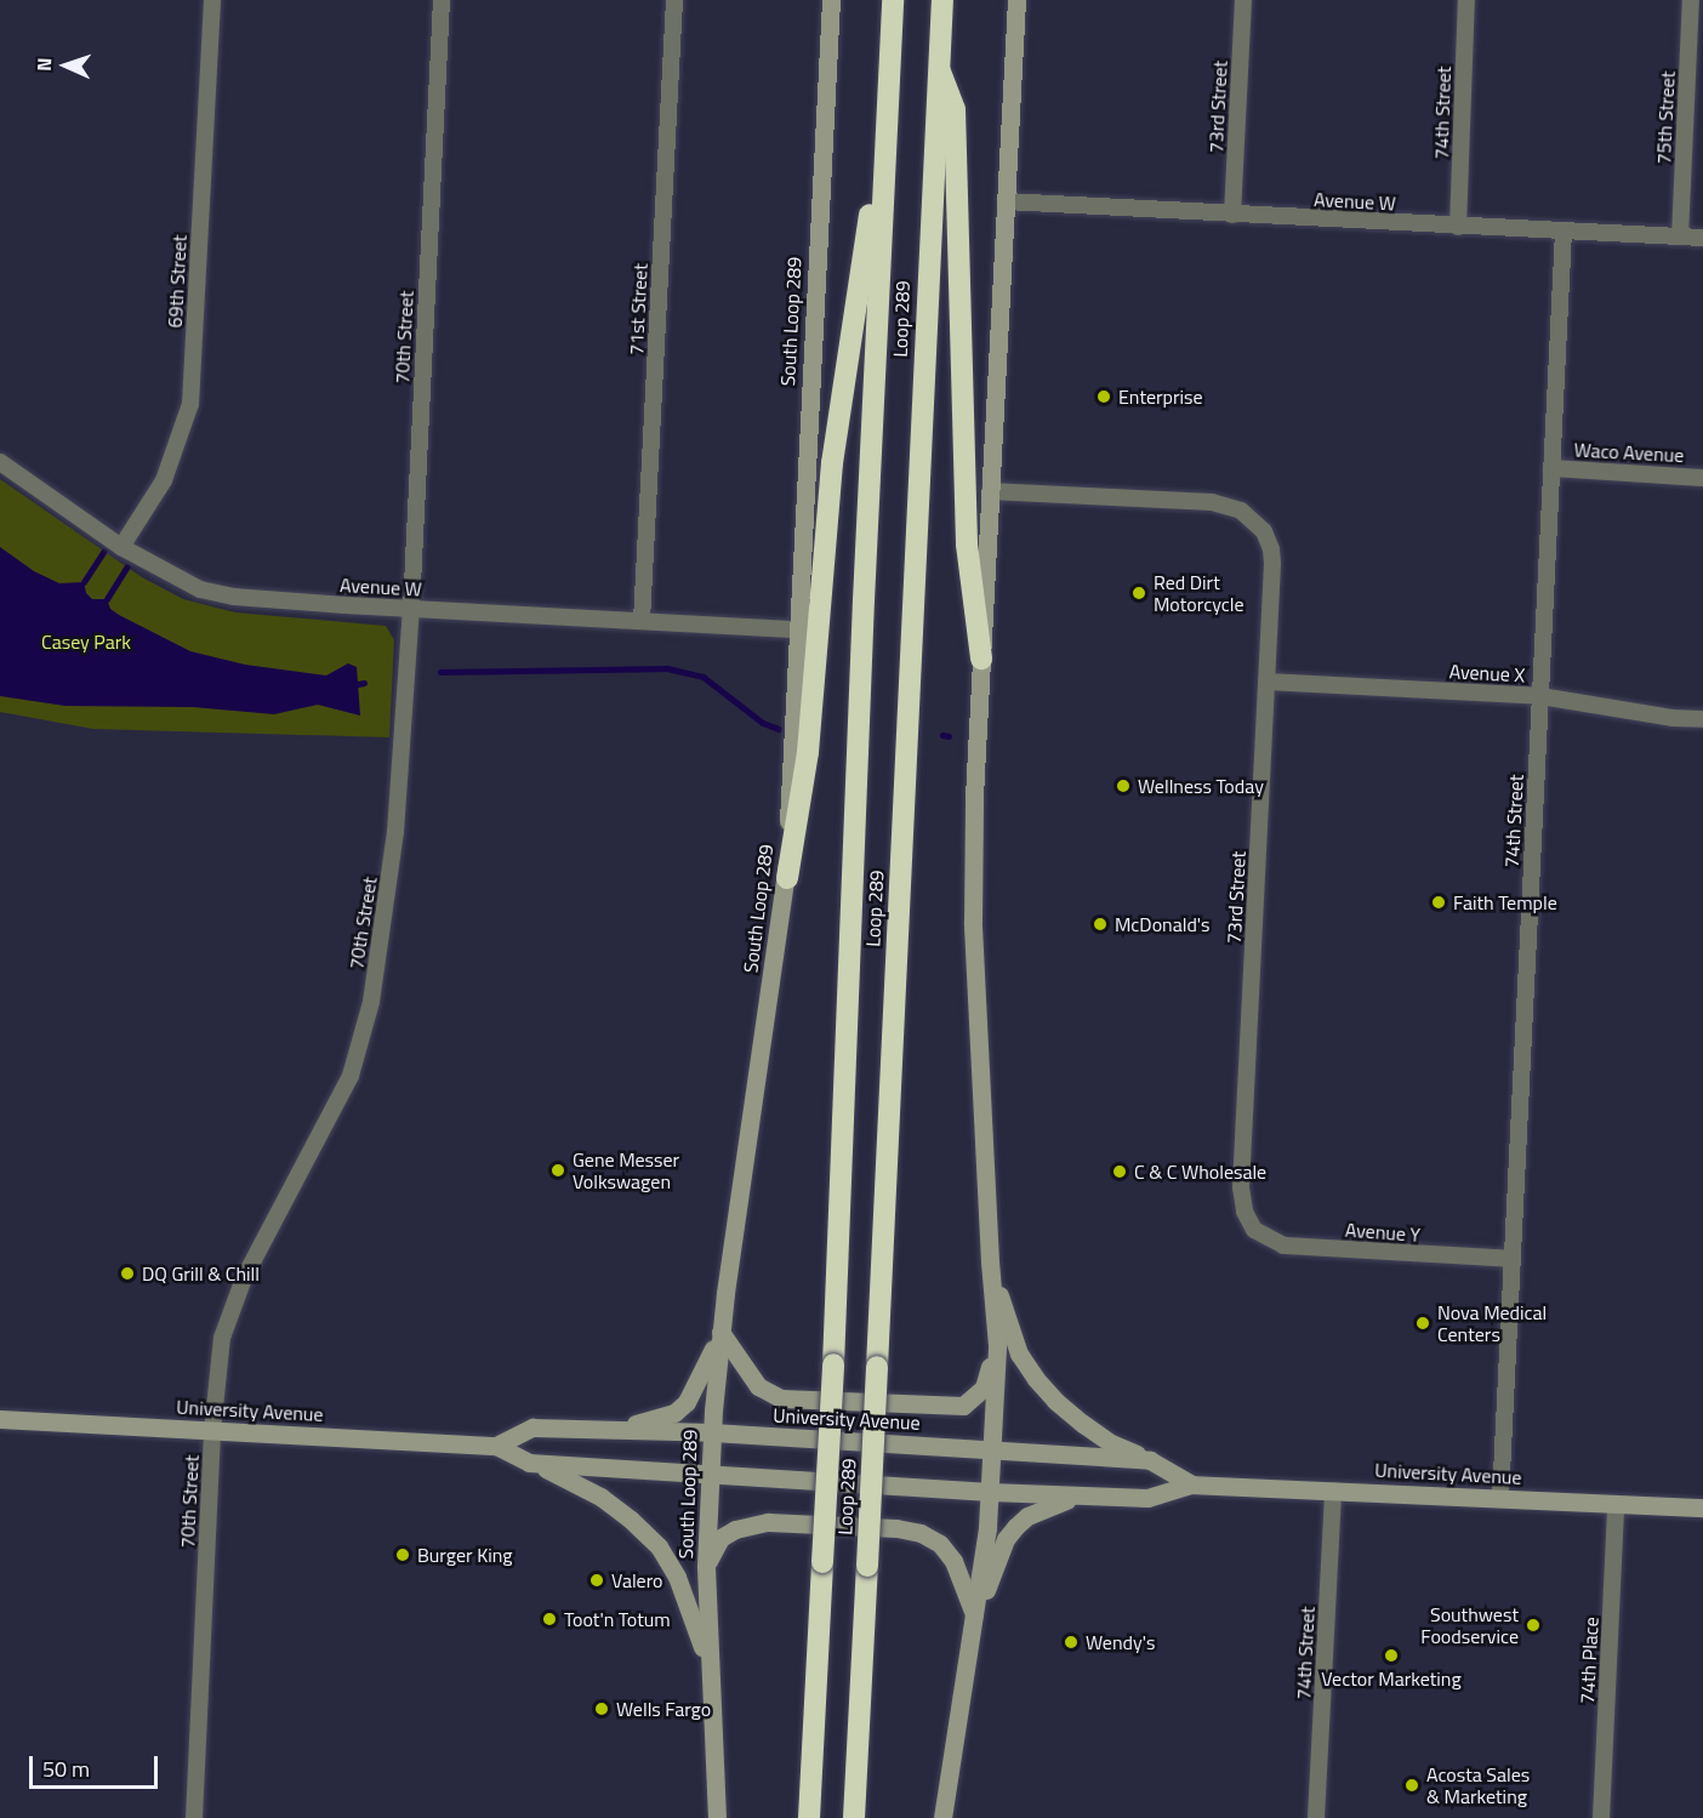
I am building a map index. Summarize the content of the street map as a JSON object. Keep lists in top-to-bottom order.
{
  "streets": {
    "highway": ["Loop 289"],
    "main road": ["South Loop 289", "University Avenue"],
    "street": [
      "73rd Street",
      "74th Street",
      "75th Street",
      "Avenue W",
      "69th Street",
      "71st Street",
      "70th Street",
      "Waco Avenue",
      "Avenue X",
      "Avenue Y",
      "74th Place"
    ]
  },
  "crossings": [
    ["73rd Street", "Avenue W"],
    ["73rd Street", "Avenue X"],
    ["73rd Street", "Avenue Y"],
    ["74th Street", "Avenue W"],
    ["74th Street", "Waco Avenue"],
    ["74th Street", "Avenue X"],
    ["74th Street", "Avenue Y"],
    ["74th Street", "University Avenue"],
    ["75th Street", "Avenue W"],
    ["Avenue W", "69th Street"],
    ["Avenue W", "71st Street"],
    ["Avenue W", "South Loop 289"],
    ["Avenue W", "70th Street"],
    ["South Loop 289", "University Avenue"],
    ["70th Street", "University Avenue"],
    ["University Avenue", "74th Place"]
  ],
  "parks": ["Casey Park"],
  "places": [
    "Enterprise",
    "Red Dirt Motorcycle",
    "Wellness Today",
    "Faith Temple",
    "McDonald's",
    "Gene Messer Volkswagen",
    "C & C Wholesale",
    "DQ Grill & Chill",
    "Nova Medical Centers",
    "Burger King",
    "Valero",
    "Toot'n Totum",
    "Southwest Foodservice",
    "Wendy's",
    "Vector Marketing",
    "Wells Fargo",
    "Acosta Sales & Marketing"
  ],
  "scale_bar": "50 m",
  "north": "left"
}
